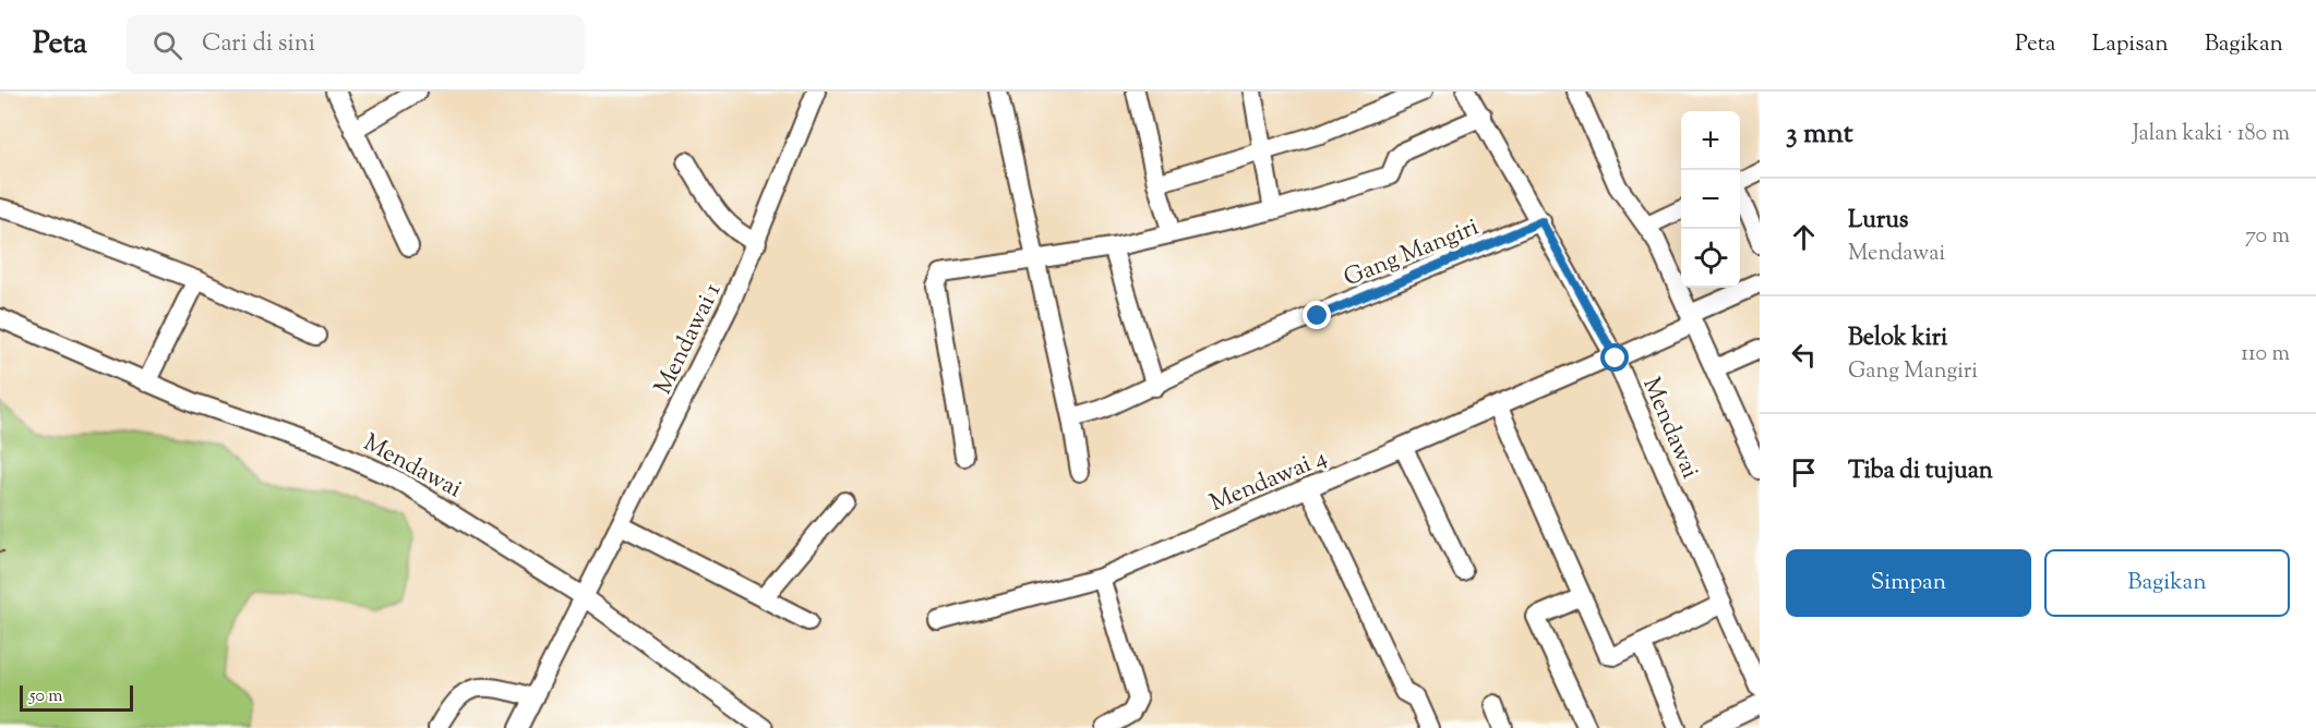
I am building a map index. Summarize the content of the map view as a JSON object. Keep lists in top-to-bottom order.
{
  "streets": {
    "street": [
      "Gang Mangiri",
      "Mendawai 1",
      "Mendawai",
      "Mendawai 4"
    ]
  },
  "crossings": [
    ["Gang Mangiri", "Mendawai"],
    ["Mendawai 1", "Mendawai"],
    ["Mendawai", "Mendawai 4"]
  ],
  "scale_bar": "50 m",
  "page": {
    "header": "Peta",
    "search": "Cari di sini",
    "nav": ["Peta", "Lapisan", "Bagikan"],
    "heading": ["3 mnt", "Jalan kaki · 180 m"],
    "map_buttons": ["+", "−"],
    "list": [
      ["Lurus", "Mendawai", "70 m"],
      ["Belok kiri", "Gang Mangiri", "110 m"],
      "Tiba di tujuan"
    ],
    "buttons": ["Simpan", "Bagikan"],
    "scale": "50 m"
  }
}
